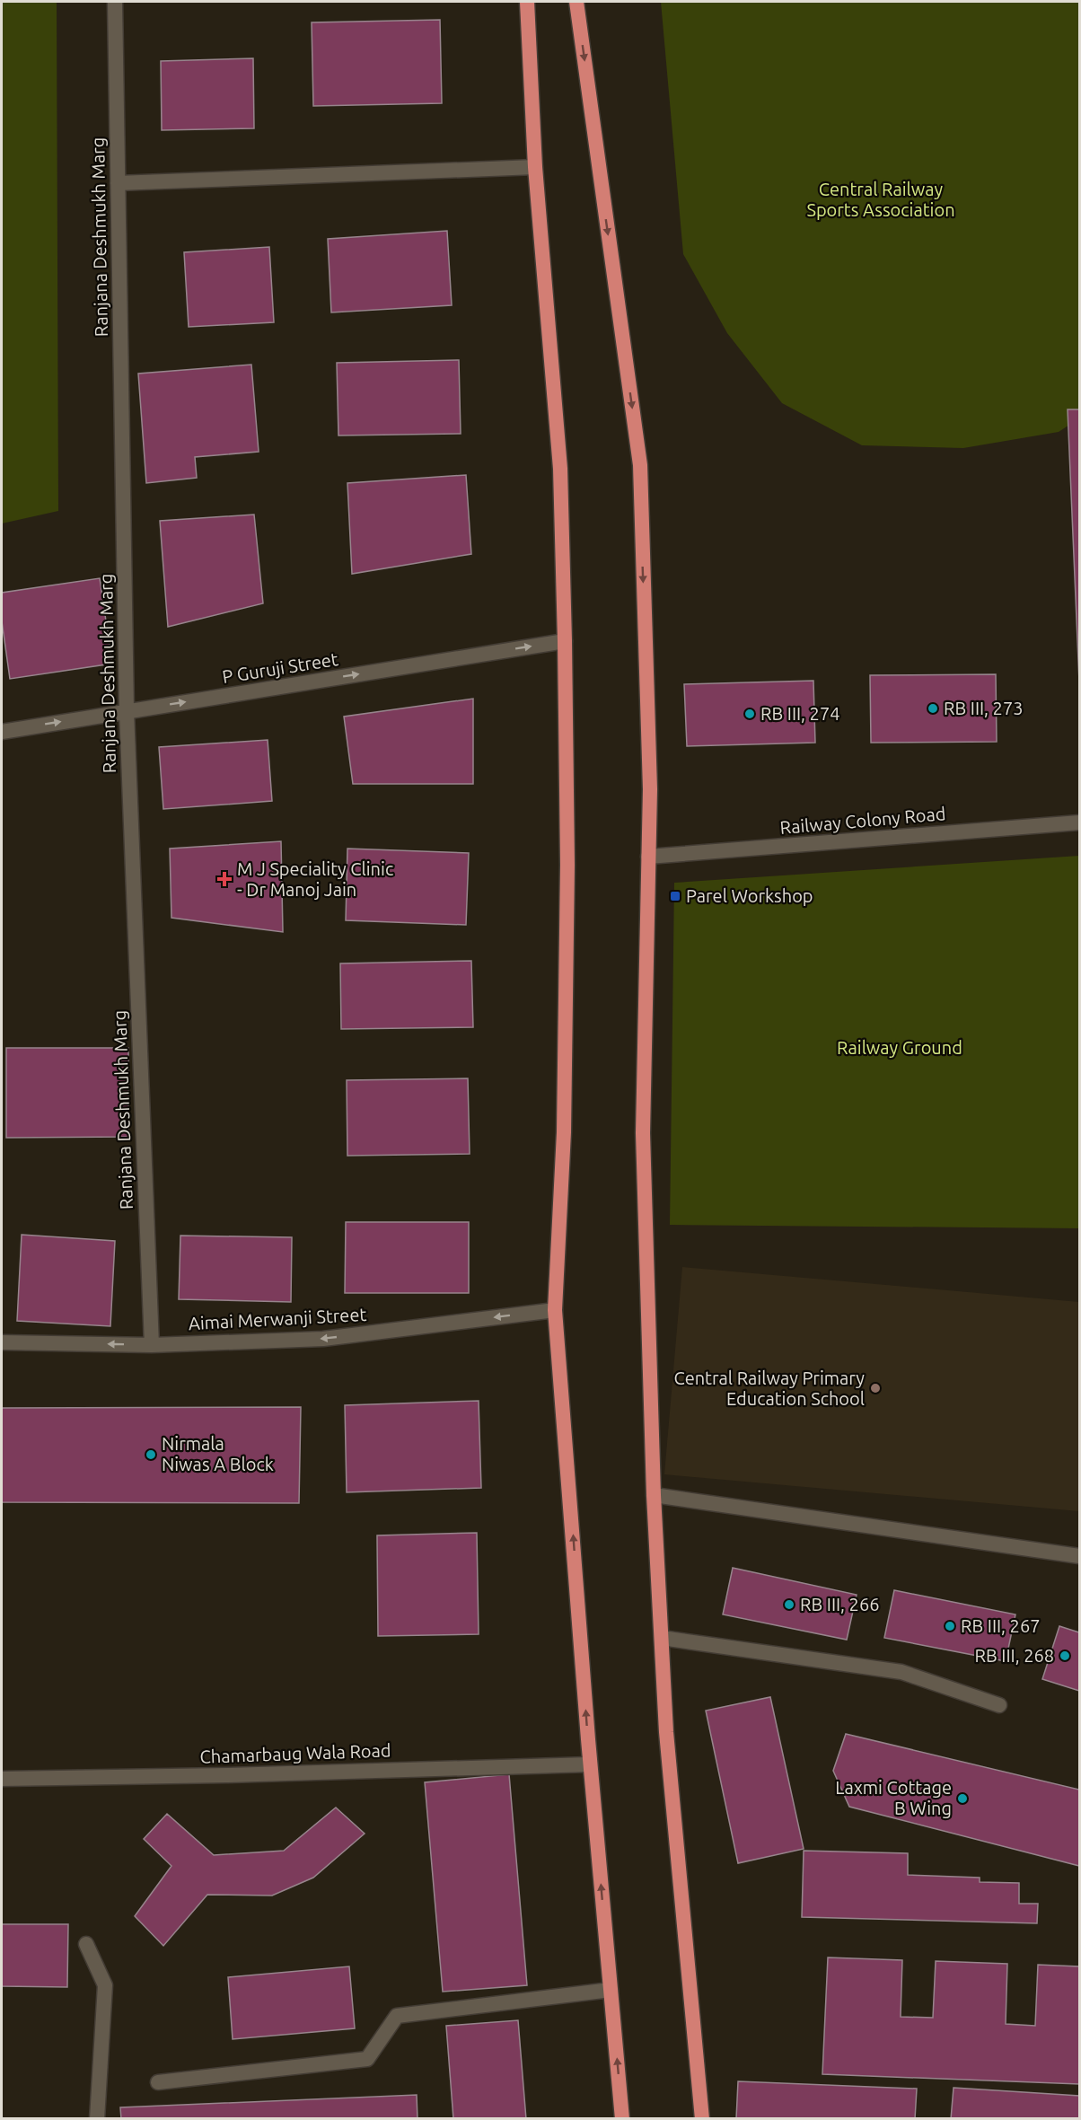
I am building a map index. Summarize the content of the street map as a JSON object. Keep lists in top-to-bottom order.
{
  "streets": {
    "street": [
      "Ranjana Deshmukh Marg",
      "P Guruji Street",
      "Railway Colony Road",
      "Aimai Merwanji Street",
      "Chamarbaug Wala Road"
    ]
  },
  "crossings": [
    ["Ranjana Deshmukh Marg", "P Guruji Street"],
    ["Ranjana Deshmukh Marg", "Aimai Merwanji Street"]
  ],
  "one_way": ["P Guruji Street", "Aimai Merwanji Street"],
  "parks": ["Central Railway Sports Association", "Railway Ground"],
  "places": {
    "other": [
      "RB III, 273",
      "RB III, 274",
      "Central Railway Primary Education School",
      "Nirmala Niwas A Block",
      "RB III, 266",
      "RB III, 267",
      "RB III, 268",
      "Laxmi Cottage B Wing"
    ],
    "health": ["M J Speciality Clinic - Dr Manoj Jain"],
    "transit": ["Parel Workshop"]
  }
}
